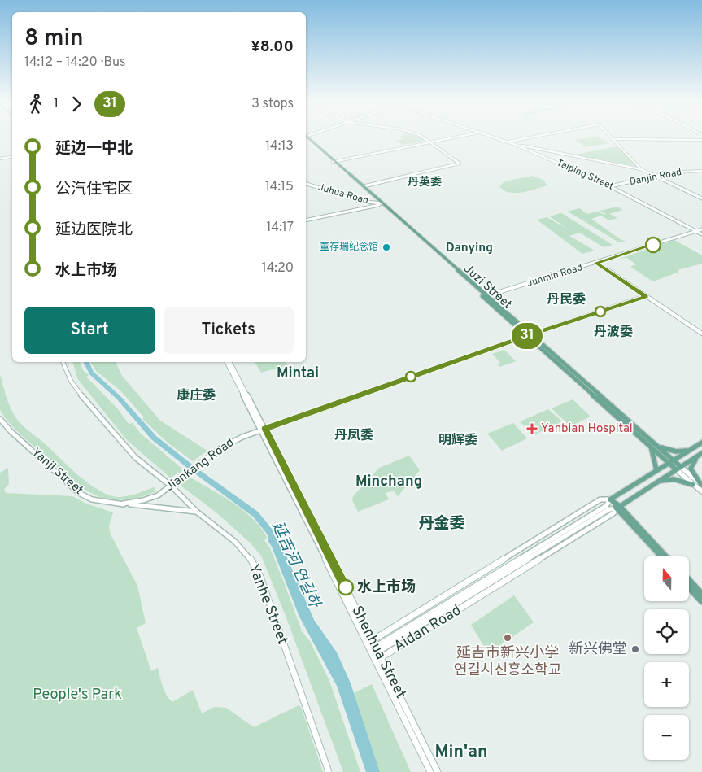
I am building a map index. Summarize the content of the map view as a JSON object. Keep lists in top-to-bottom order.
{
  "streets": {
    "main road": ["Juzi Street", "Aidan Road"],
    "street": [
      "Taiping Street",
      "Danjin Road",
      "Juhua Road",
      "Junmin Road",
      "Jiankang Road",
      "Yanji Street",
      "Yanhe Street",
      "Shenhua Street"
    ]
  },
  "crossings": [
    ["Taiping Street", "Danjin Road"],
    ["Taiping Street", "Junmin Road"],
    ["Juhua Road", "Juzi Street"],
    ["Junmin Road", "Juzi Street"],
    ["Juzi Street", "Jiankang Road"],
    ["Juzi Street", "Aidan Road"],
    ["Jiankang Road", "Yanji Street"],
    ["Jiankang Road", "Yanhe Street"],
    ["Jiankang Road", "Shenhua Street"],
    ["Yanji Street", "Yanhe Street"],
    ["Aidan Road", "Shenhua Street"]
  ],
  "districts": [
    "丹英委",
    "Danying",
    "丹民委",
    "丹波委",
    "Mintai",
    "康庄委",
    "丹凤委",
    "明辉委",
    "Minchang",
    "丹金委",
    "Min'an"
  ],
  "water": ["延吉河 연길하"],
  "parks": ["People's Park"],
  "places": {
    "other": [
      "董存瑞纪念馆",
      "水上市场",
      "延吉市新兴小学 연길시신흥소학교",
      "新兴佛堂"
    ],
    "health": ["Yanbian Hospital"]
  },
  "lines": ["bus line 31"],
  "north": "top",
  "page": {
    "on_map": "31",
    "heading": ["8 min", "14:12 – 14:20 · Bus", "¥8.00"],
    "legs": ["1", "31", "3 stops"],
    "list": [
      {
        "name": "延边一中北",
        "value": "14:13"
      },
      {
        "name": "公汽住宅区",
        "value": "14:15"
      },
      {
        "name": "延边医院北",
        "value": "14:17"
      },
      {
        "name": "水上市场",
        "value": "14:20"
      }
    ],
    "buttons": ["Start", "Tickets"],
    "map_buttons": ["+", "−"]
  }
}
